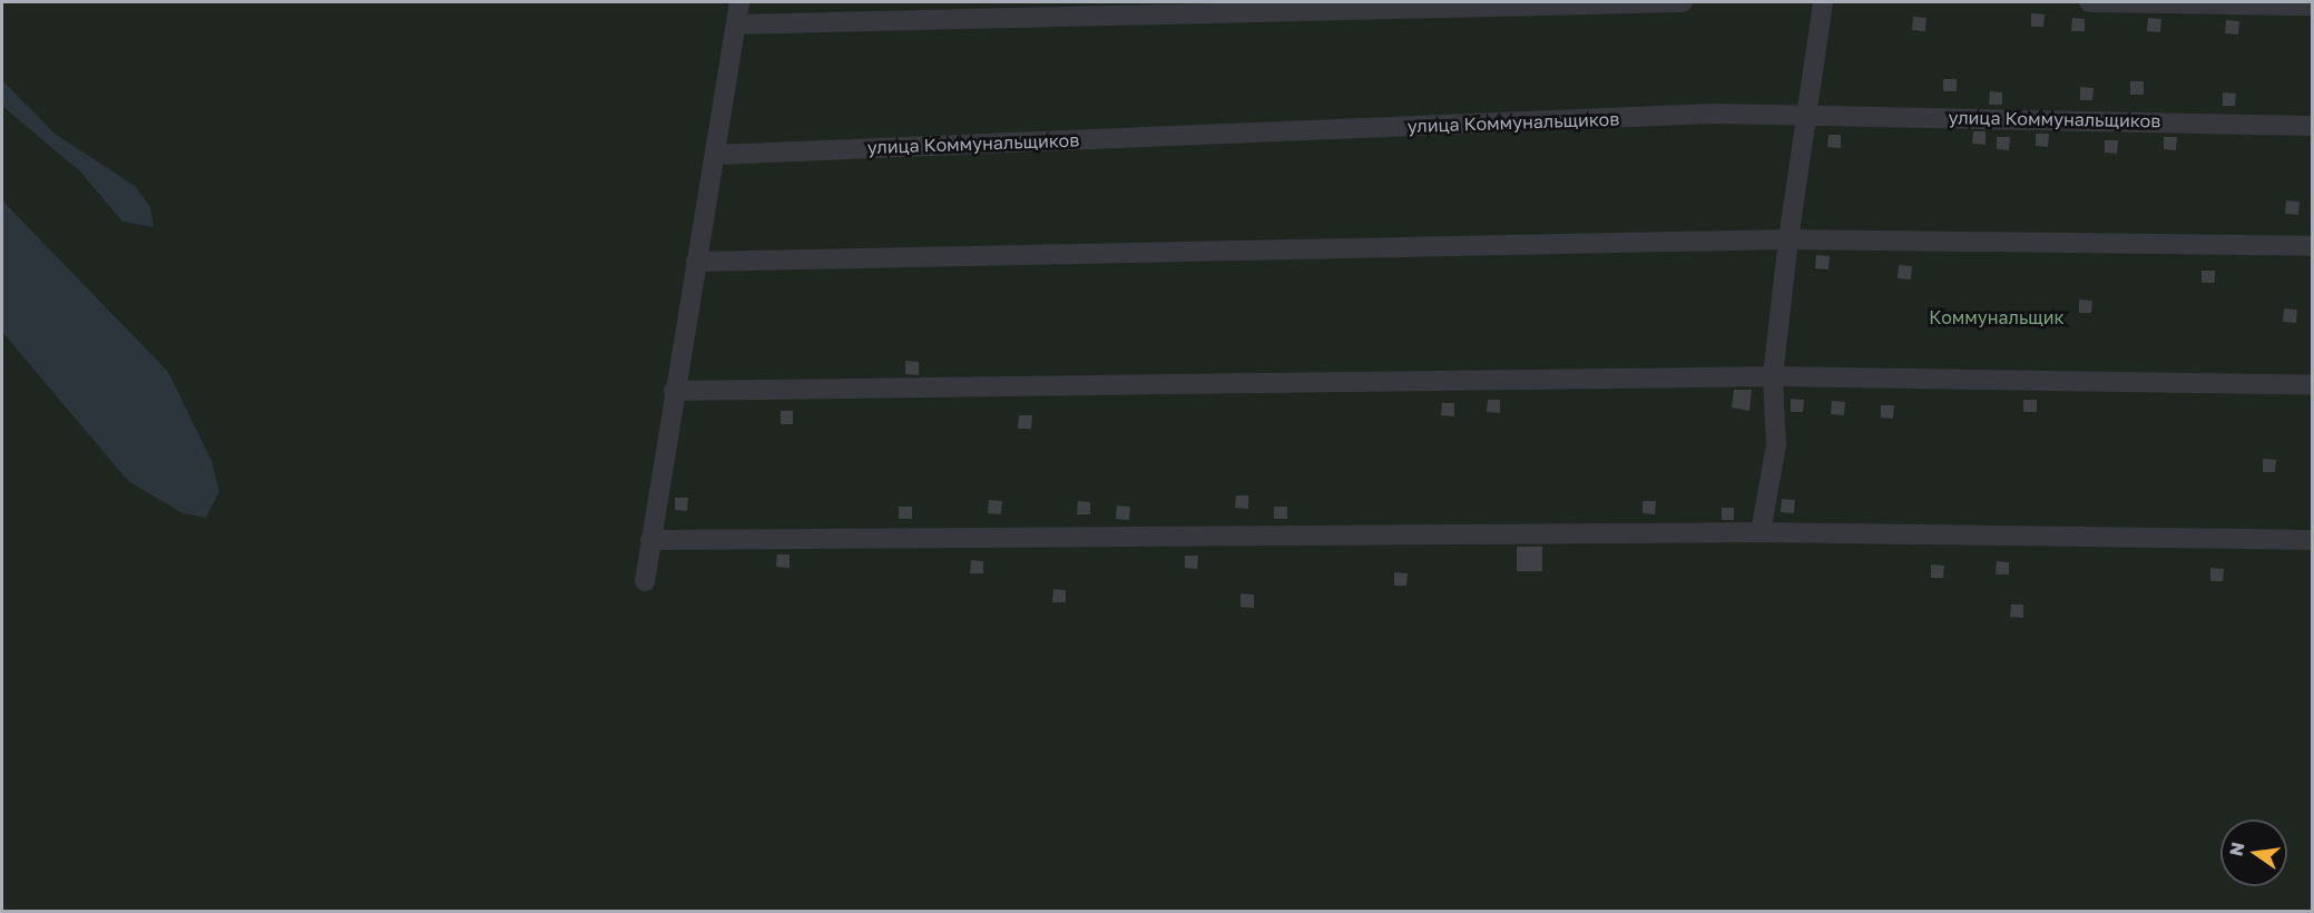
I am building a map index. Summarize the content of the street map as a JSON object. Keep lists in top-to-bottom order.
{
  "streets": {
    "street": ["улица Коммунальщиков"]
  },
  "parks": ["Коммунальщик"],
  "north": "left"
}
